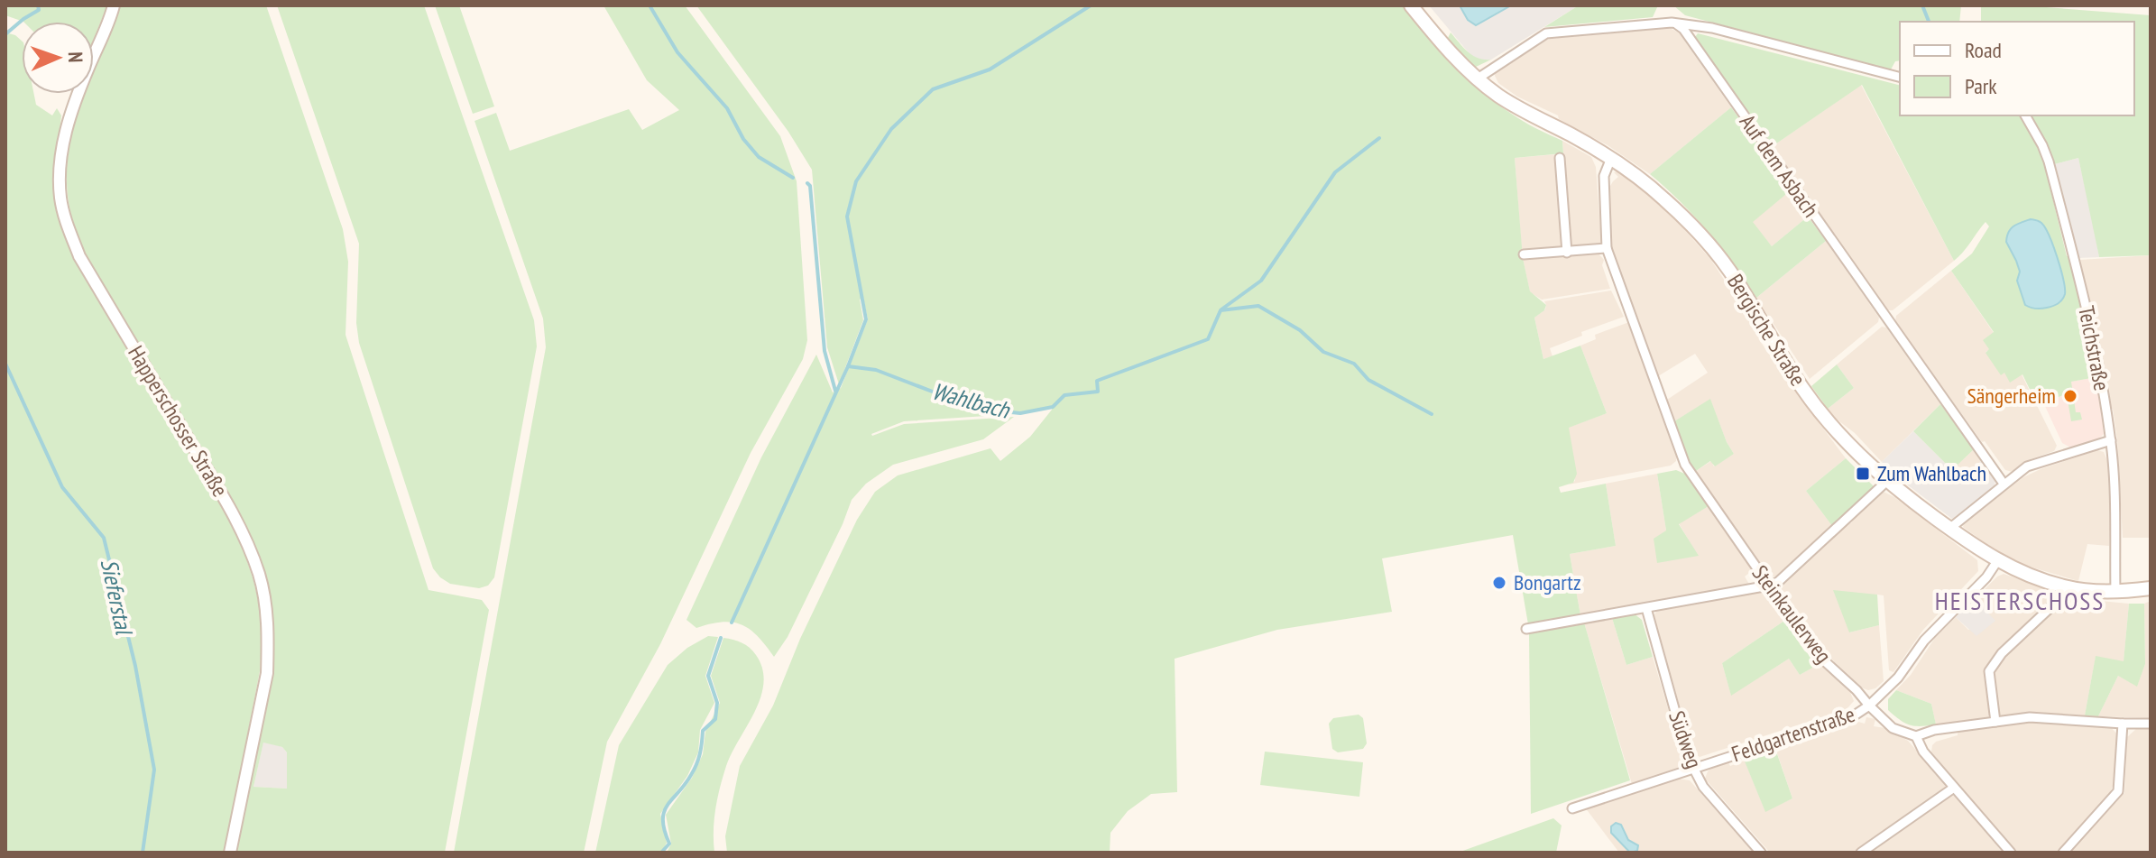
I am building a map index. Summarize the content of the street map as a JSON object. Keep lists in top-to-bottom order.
{
  "streets": {
    "main road": ["Bergische Straße"],
    "street": [
      "Auf dem Asbach",
      "Teichstraße",
      "Happerschosser Straße",
      "Steinkaulerweg",
      "Feldgartenstraße",
      "Südweg"
    ]
  },
  "crossings": [
    ["Bergische Straße", "Teichstraße"],
    ["Bergische Straße", "Steinkaulerweg"],
    ["Bergische Straße", "Feldgartenstraße"],
    ["Steinkaulerweg", "Feldgartenstraße"],
    ["Feldgartenstraße", "Südweg"]
  ],
  "districts": ["HEISTERSCHOSS"],
  "water": ["Wahlbach", "Sieferstal"],
  "places": {
    "other": ["Sängerheim", "Bongartz"],
    "transit": ["Zum Wahlbach"]
  },
  "legend": ["Road", "Park"],
  "north": "right"
}
